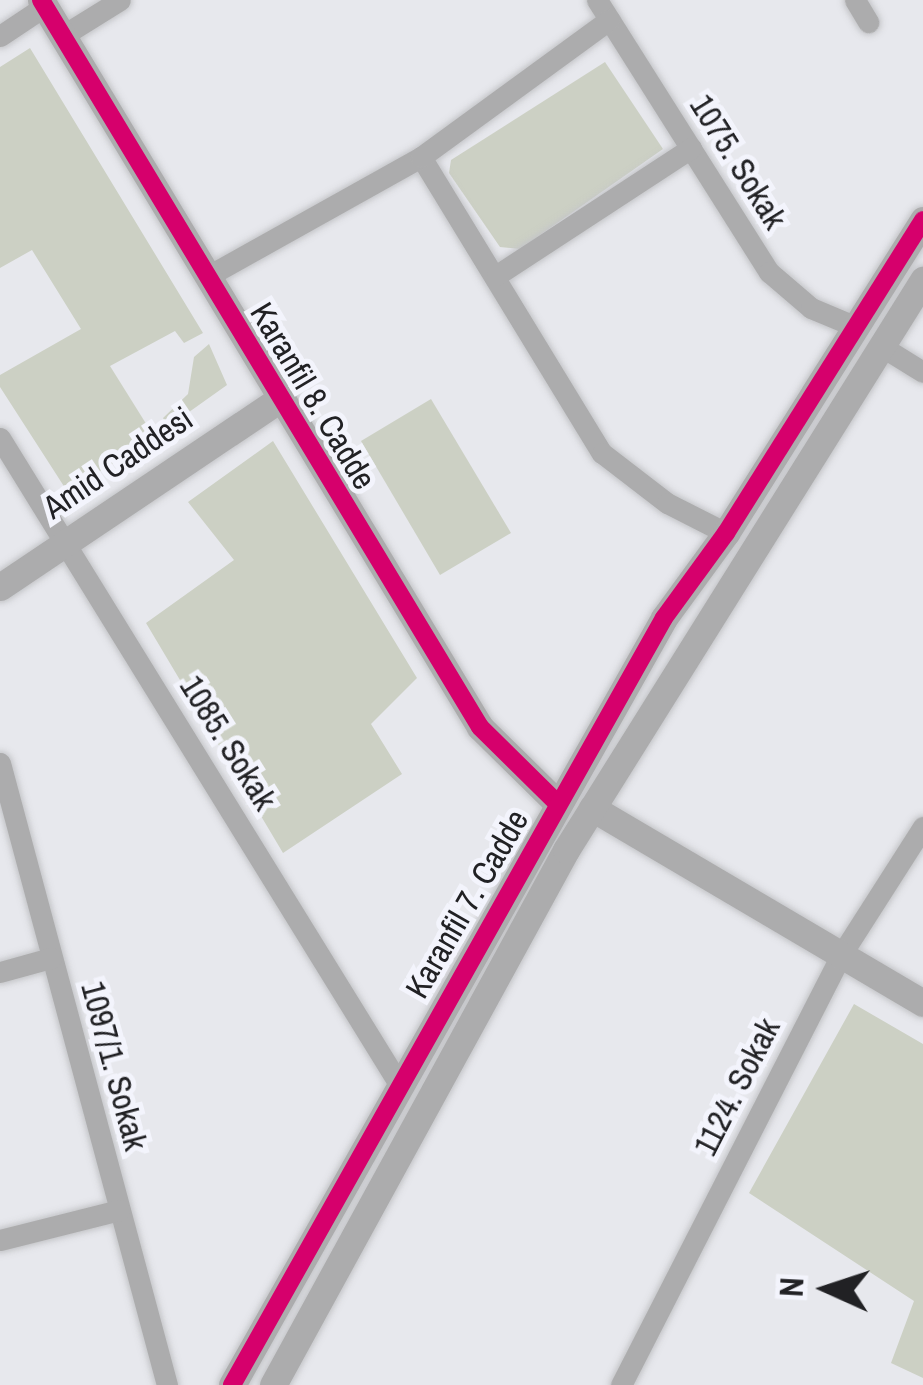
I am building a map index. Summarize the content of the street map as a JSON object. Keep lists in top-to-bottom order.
{
  "streets": {
    "street": [
      "1075. Sokak",
      "Karanfil 8. Cadde",
      "Amid Caddesi",
      "1085. Sokak",
      "Karanfil 7. Cadde",
      "1097/1. Sokak",
      "1124. Sokak"
    ]
  },
  "crossings": [
    ["1075. Sokak", "Karanfil 7. Cadde"],
    ["Karanfil 8. Cadde", "Amid Caddesi"],
    ["Karanfil 8. Cadde", "Karanfil 7. Cadde"],
    ["Amid Caddesi", "1085. Sokak"],
    ["1085. Sokak", "Karanfil 7. Cadde"]
  ],
  "north": "left"
}
